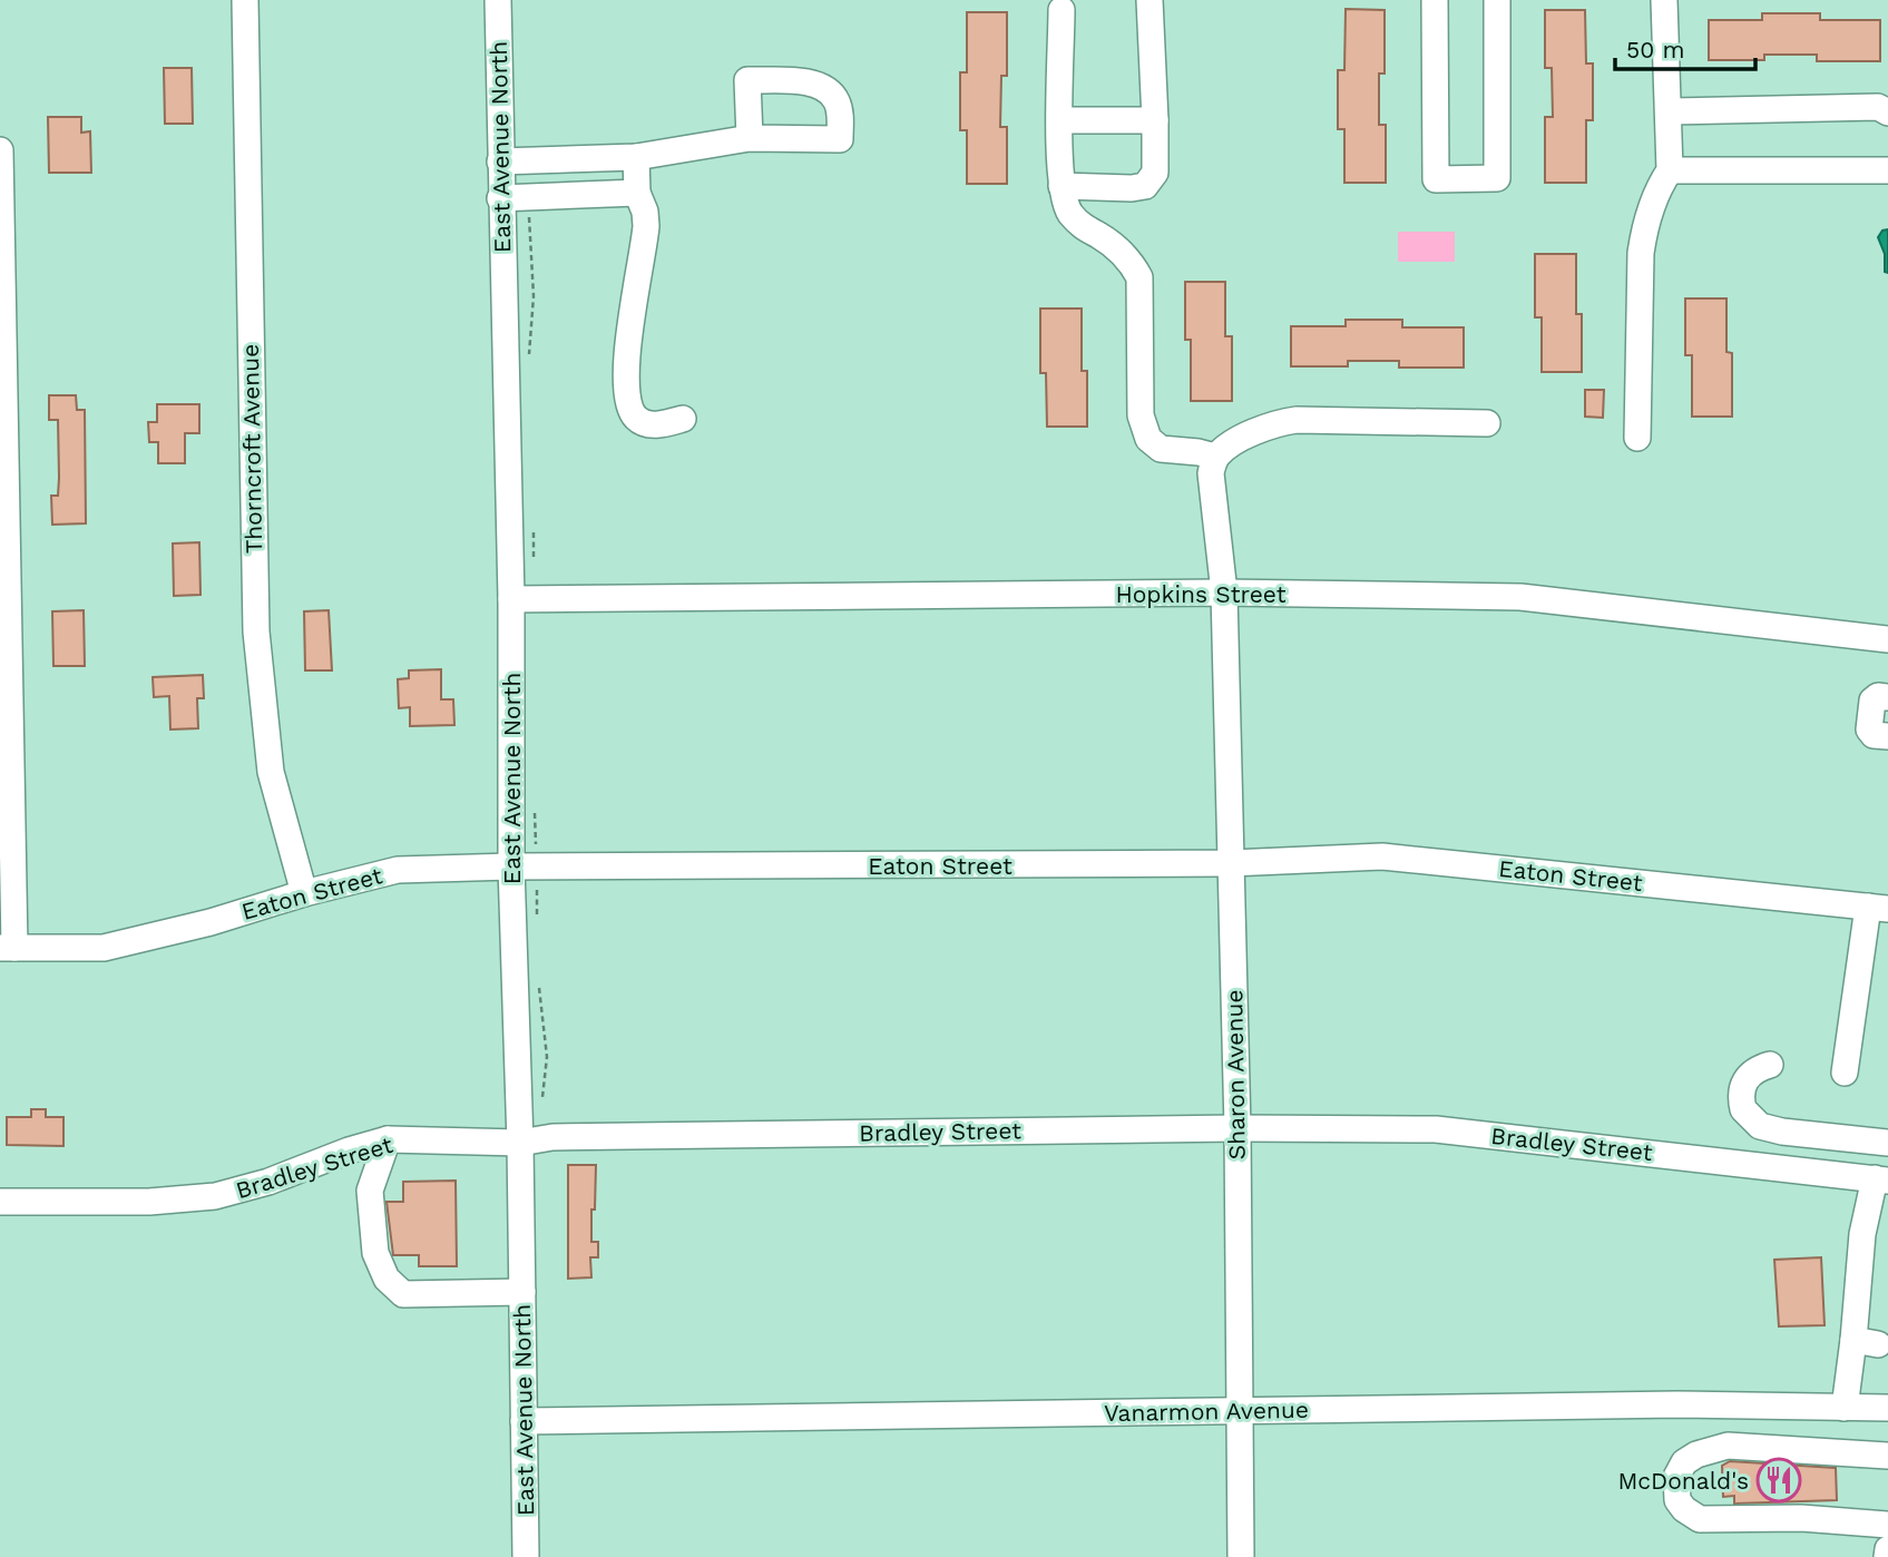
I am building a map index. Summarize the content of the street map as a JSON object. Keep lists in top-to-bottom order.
{
  "streets": {
    "street": [
      "East Avenue North",
      "Thorncroft Avenue",
      "Hopkins Street",
      "Eaton Street",
      "Sharon Avenue",
      "Bradley Street",
      "Vanarmon Avenue"
    ]
  },
  "crossings": [
    ["East Avenue North", "Hopkins Street"],
    ["East Avenue North", "Eaton Street"],
    ["East Avenue North", "Bradley Street"],
    ["East Avenue North", "Vanarmon Avenue"],
    ["Thorncroft Avenue", "Eaton Street"],
    ["Hopkins Street", "Sharon Avenue"],
    ["Eaton Street", "Sharon Avenue"],
    ["Sharon Avenue", "Bradley Street"],
    ["Sharon Avenue", "Vanarmon Avenue"]
  ],
  "places": {
    "restaurant": ["McDonald's"]
  },
  "scale_bar": "50 m"
}
